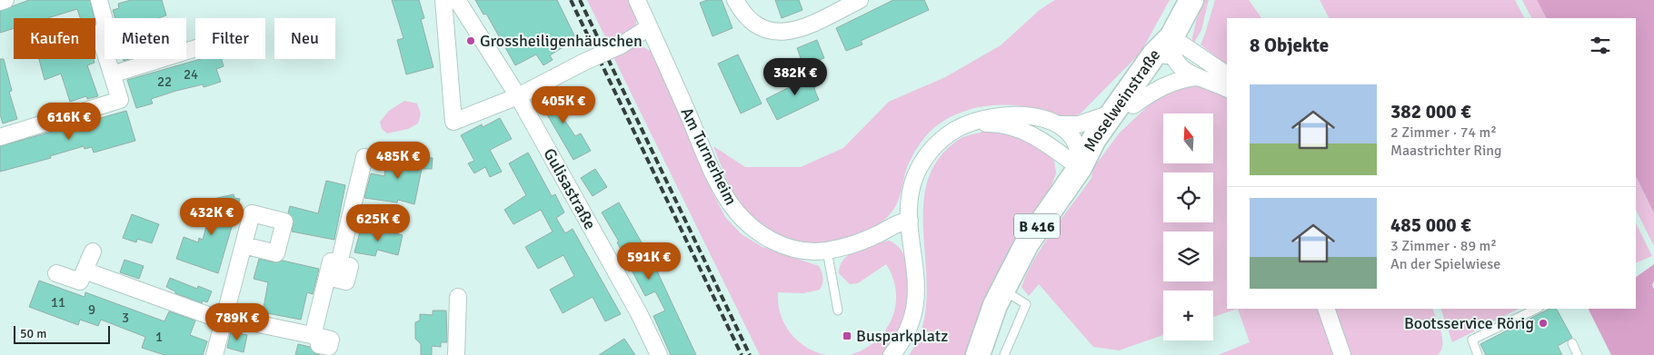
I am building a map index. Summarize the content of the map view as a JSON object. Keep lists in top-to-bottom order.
{
  "streets": {
    "main road": ["Moselweinstraße", "B 416"],
    "street": ["Am Turnerheim", "Gulisastraße"]
  },
  "places": {
    "other": ["Grossheiligenhäuschen", "Bootsservice Rörig"],
    "transit": ["Busparkplatz"]
  },
  "house_numbers": [
    "24",
    "22",
    "11",
    "9",
    "3",
    "1"
  ],
  "scale_bar": "50 m",
  "north": "top",
  "page": {
    "chip": [
      "Kaufen",
      "Mieten",
      "Filter",
      "Neu"
    ],
    "heading": "8 Objekte",
    "price": [
      "382K €",
      "405K €",
      "616K €",
      "485K €",
      "432K €",
      "625K €",
      "591K €",
      "789K €"
    ],
    "list": [
      {
        "name": "382 000 €",
        "note": "2 Zimmer · 74 m² · Maastrichter Ring"
      },
      {
        "name": "485 000 €",
        "note": "3 Zimmer · 89 m² · An der Spielwiese"
      }
    ],
    "map_buttons": "+",
    "scale": "50 m"
  }
}
